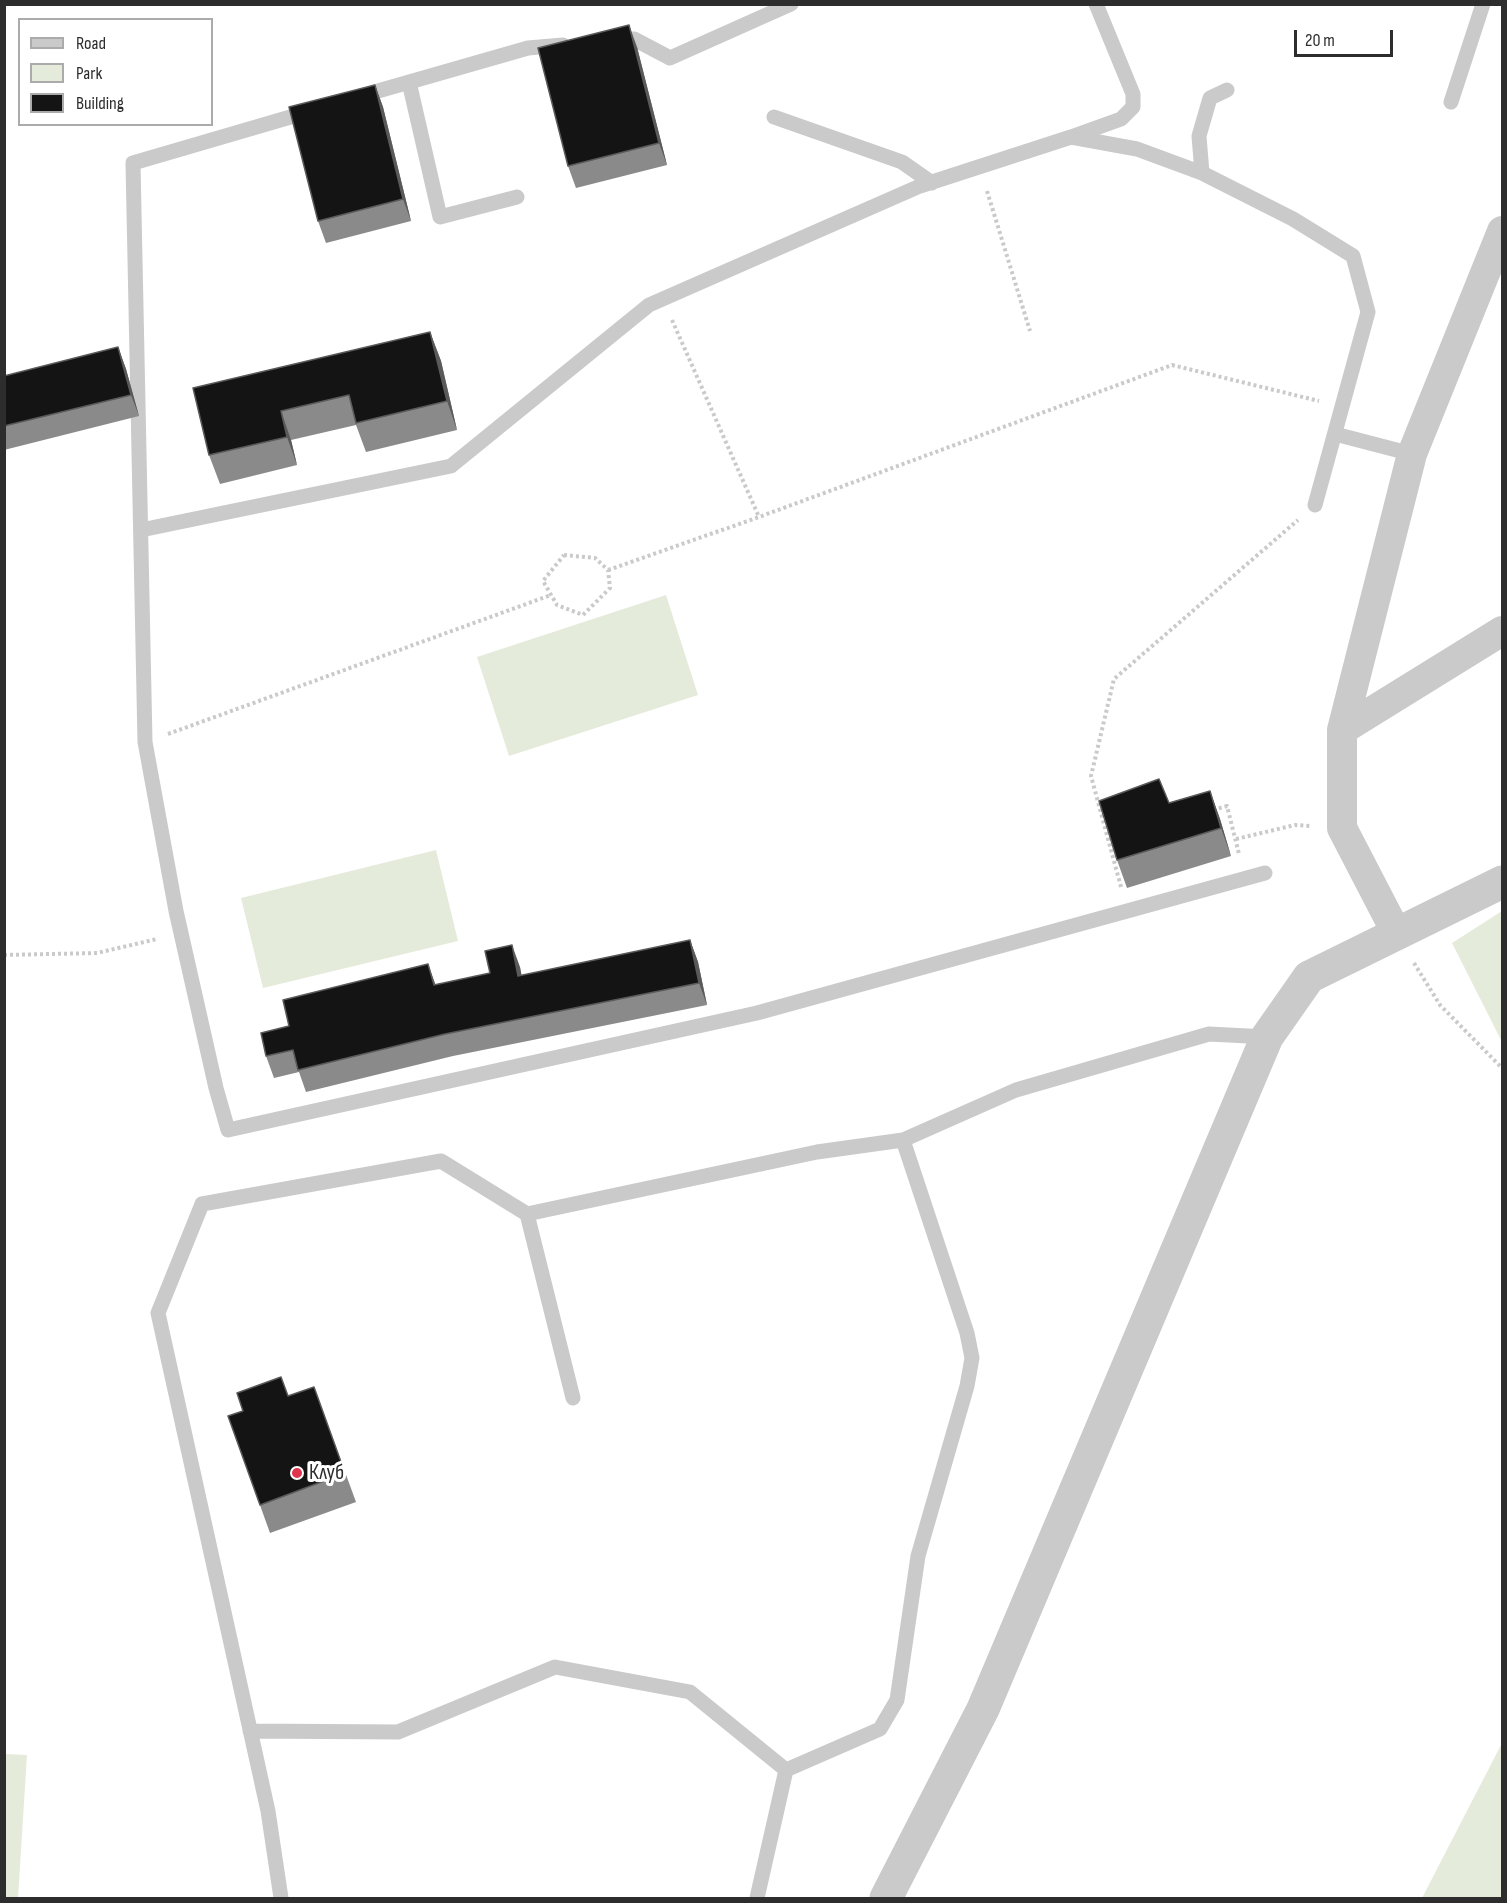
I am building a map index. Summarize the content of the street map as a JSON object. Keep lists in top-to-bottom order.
{
  "places": ["Клуб"],
  "legend": ["Road", "Park", "Building"],
  "scale_bar": "20 m"
}
